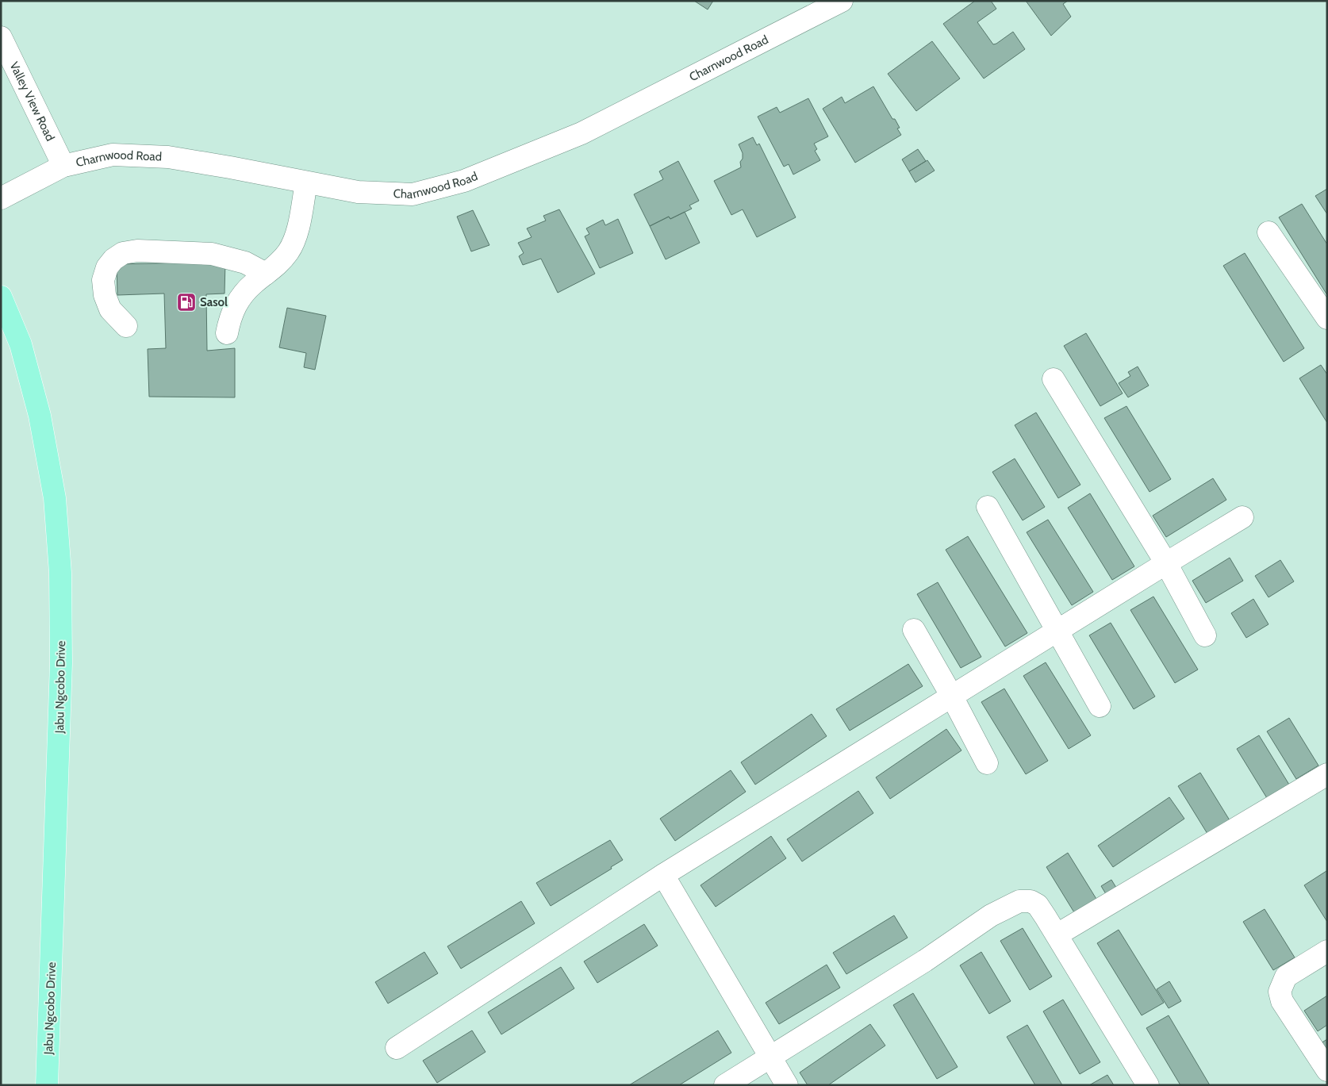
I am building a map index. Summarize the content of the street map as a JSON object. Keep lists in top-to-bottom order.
{
  "streets": {
    "main road": ["Jabu Ngcobo Drive"],
    "street": ["Charnwood Road", "Valley View Road"]
  },
  "crossings": [
    ["Charnwood Road", "Valley View Road"]
  ],
  "places": {
    "fuel station": ["Sasol"]
  }
}
